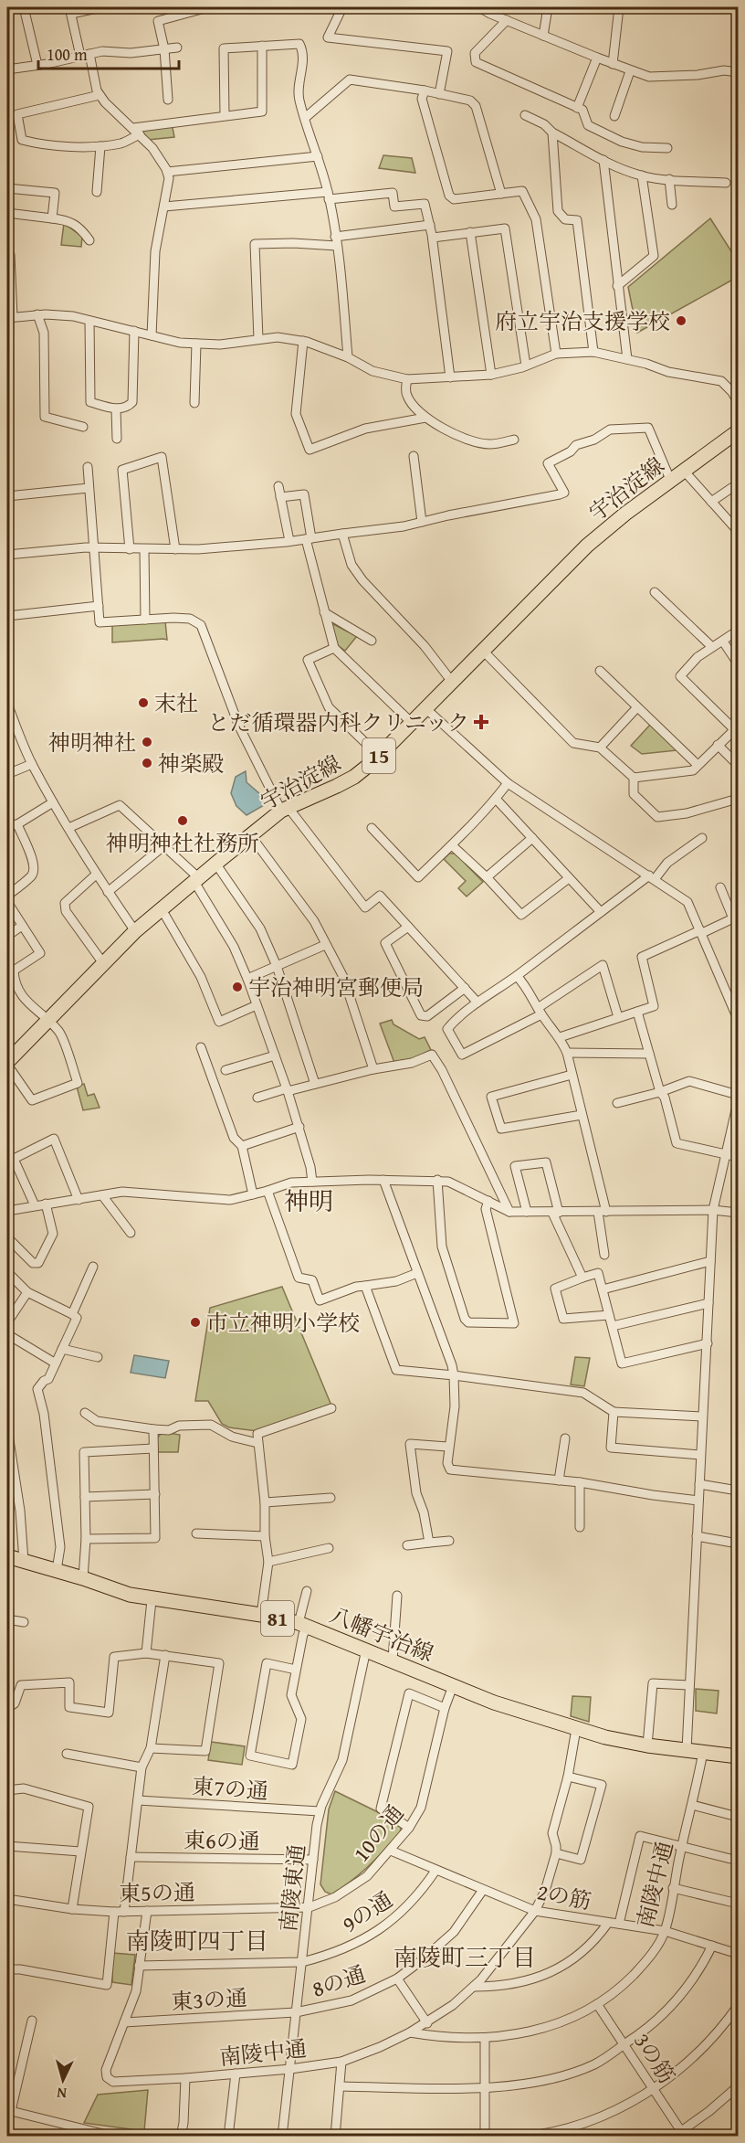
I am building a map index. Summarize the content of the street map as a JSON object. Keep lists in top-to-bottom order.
{
  "streets": {
    "main road": [
      "宇治淀線",
      "15",
      "81",
      "八幡宇治線"
    ],
    "street": [
      "東7の通",
      "10の通",
      "東6の通",
      "南陵中通",
      "南陵東通",
      "東5の通",
      "2の筋",
      "9の通",
      "8の通",
      "東3の通",
      "3の筋"
    ]
  },
  "crossings": [
    ["八幡宇治線", "10の通"],
    ["八幡宇治線", "南陵中通"],
    ["八幡宇治線", "南陵東通"],
    ["東7の通", "南陵東通"],
    ["10の通", "南陵東通"],
    ["10の通", "東5の通"],
    ["10の通", "2の筋"],
    ["東6の通", "南陵東通"],
    ["南陵中通", "南陵東通"],
    ["南陵中通", "2の筋"],
    ["南陵中通", "東3の通"],
    ["南陵中通", "3の筋"],
    ["南陵東通", "東5の通"],
    ["南陵東通", "9の通"],
    ["南陵東通", "8の通"],
    ["南陵東通", "東3の通"],
    ["2の筋", "9の通"],
    ["2の筋", "8の通"],
    ["8の通", "東3の通"]
  ],
  "districts": ["神明", "南陵町四丁目", "南陵町三丁目"],
  "places": {
    "other": [
      "府立宇治支援学校",
      "末社",
      "神明神社",
      "神楽殿",
      "神明神社社務所",
      "宇治神明宮郵便局",
      "市立神明小学校"
    ],
    "health": ["とだ循環器内科クリニック"]
  },
  "scale_bar": "100 m",
  "north": "bottom"
}
